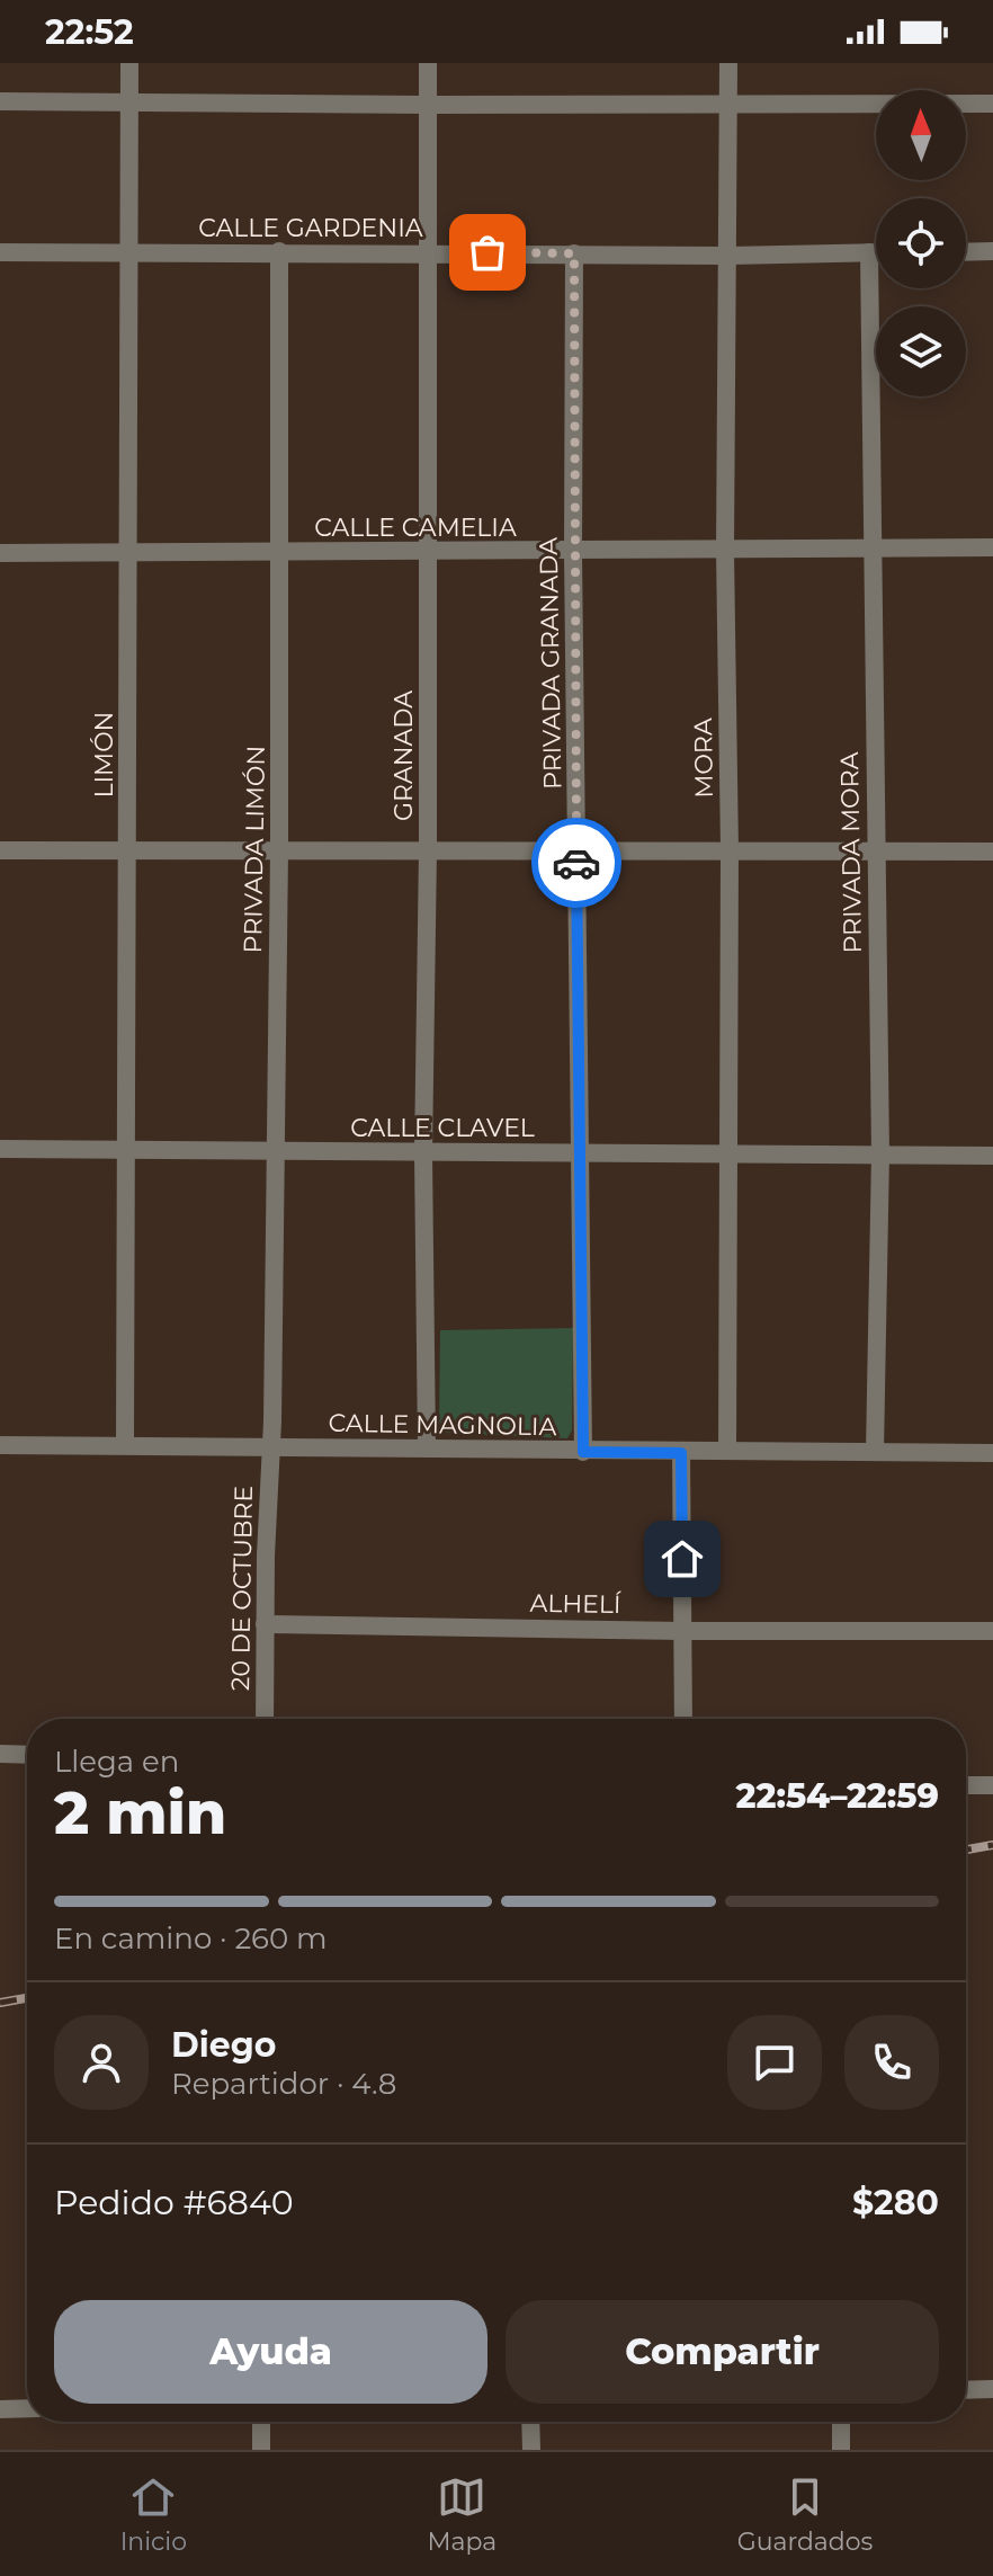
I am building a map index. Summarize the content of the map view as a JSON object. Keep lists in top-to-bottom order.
{
  "streets": {
    "street": [
      "CALLE GARDENIA",
      "CALLE CAMELIA",
      "PRIVADA GRANADA",
      "LIMÓN",
      "GRANADA",
      "MORA",
      "PRIVADA LIMÓN",
      "PRIVADA MORA",
      "CALLE CLAVEL",
      "CALLE MAGNOLIA",
      "20 DE OCTUBRE",
      "ALHELÍ"
    ]
  },
  "crossings": [
    ["CALLE GARDENIA", "PRIVADA GRANADA"],
    ["CALLE GARDENIA", "LIMÓN"],
    ["CALLE GARDENIA", "GRANADA"],
    ["CALLE GARDENIA", "MORA"],
    ["CALLE GARDENIA", "PRIVADA LIMÓN"],
    ["CALLE GARDENIA", "PRIVADA MORA"],
    ["CALLE CAMELIA", "PRIVADA GRANADA"],
    ["CALLE CAMELIA", "LIMÓN"],
    ["CALLE CAMELIA", "GRANADA"],
    ["CALLE CAMELIA", "MORA"],
    ["CALLE CAMELIA", "PRIVADA LIMÓN"],
    ["CALLE CAMELIA", "PRIVADA MORA"],
    ["PRIVADA GRANADA", "CALLE CLAVEL"],
    ["PRIVADA GRANADA", "CALLE MAGNOLIA"],
    ["LIMÓN", "CALLE CLAVEL"],
    ["LIMÓN", "CALLE MAGNOLIA"],
    ["GRANADA", "CALLE CLAVEL"],
    ["GRANADA", "CALLE MAGNOLIA"],
    ["MORA", "CALLE CLAVEL"],
    ["MORA", "CALLE MAGNOLIA"],
    ["PRIVADA LIMÓN", "CALLE CLAVEL"],
    ["PRIVADA LIMÓN", "CALLE MAGNOLIA"],
    ["PRIVADA LIMÓN", "20 DE OCTUBRE"],
    ["PRIVADA MORA", "CALLE CLAVEL"],
    ["PRIVADA MORA", "CALLE MAGNOLIA"],
    ["CALLE MAGNOLIA", "20 DE OCTUBRE"],
    ["20 DE OCTUBRE", "ALHELÍ"]
  ],
  "north": "top",
  "page": {
    "status": "22:52",
    "heading": ["2 min", "Llega en", "22:54–22:59"],
    "panel": [
      "Diego",
      "Repartidor · 4.8",
      "Pedido #6840",
      "$280"
    ],
    "bar": "En camino · 260 m",
    "buttons": ["Ayuda", "Compartir"],
    "tabs": ["Inicio", "Mapa", "Guardados"]
  }
}
